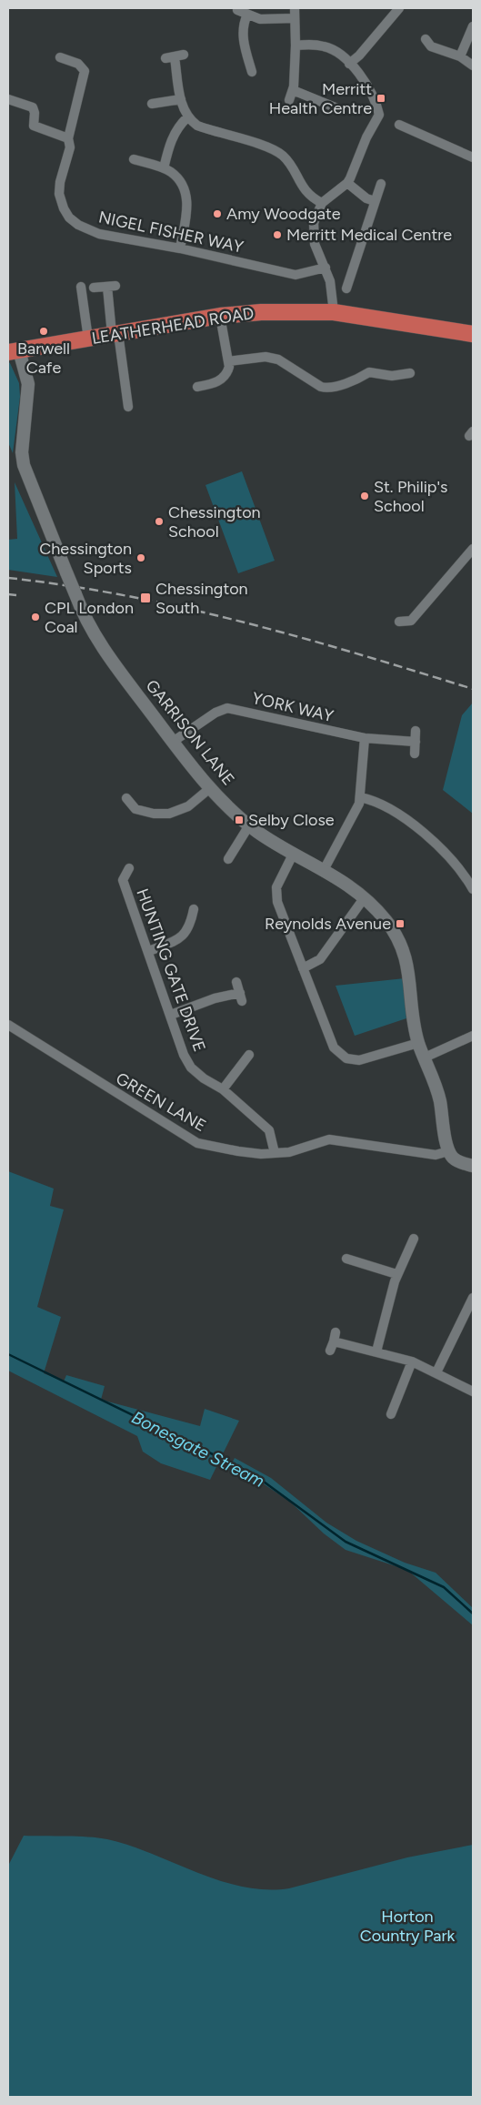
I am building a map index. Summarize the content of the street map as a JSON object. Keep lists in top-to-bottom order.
{
  "streets": {
    "highway": ["LEATHERHEAD ROAD"],
    "street": [
      "NIGEL FISHER WAY",
      "YORK WAY",
      "GARRISON LANE",
      "HUNTING GATE DRIVE",
      "GREEN LANE"
    ]
  },
  "crossings": [
    ["LEATHERHEAD ROAD", "GARRISON LANE"],
    ["YORK WAY", "GARRISON LANE"],
    ["GARRISON LANE", "GREEN LANE"],
    ["HUNTING GATE DRIVE", "GREEN LANE"]
  ],
  "water": ["Bonesgate Stream"],
  "parks": ["Horton Country Park"],
  "places": {
    "transit": [
      "Merritt Health Centre",
      "Chessington South",
      "Selby Close",
      "Reynolds Avenue"
    ],
    "other": [
      "Amy Woodgate",
      "Merritt Medical Centre",
      "Barwell Cafe",
      "St. Philip's School",
      "Chessington School",
      "Chessington Sports",
      "CPL London Coal"
    ]
  }
}
